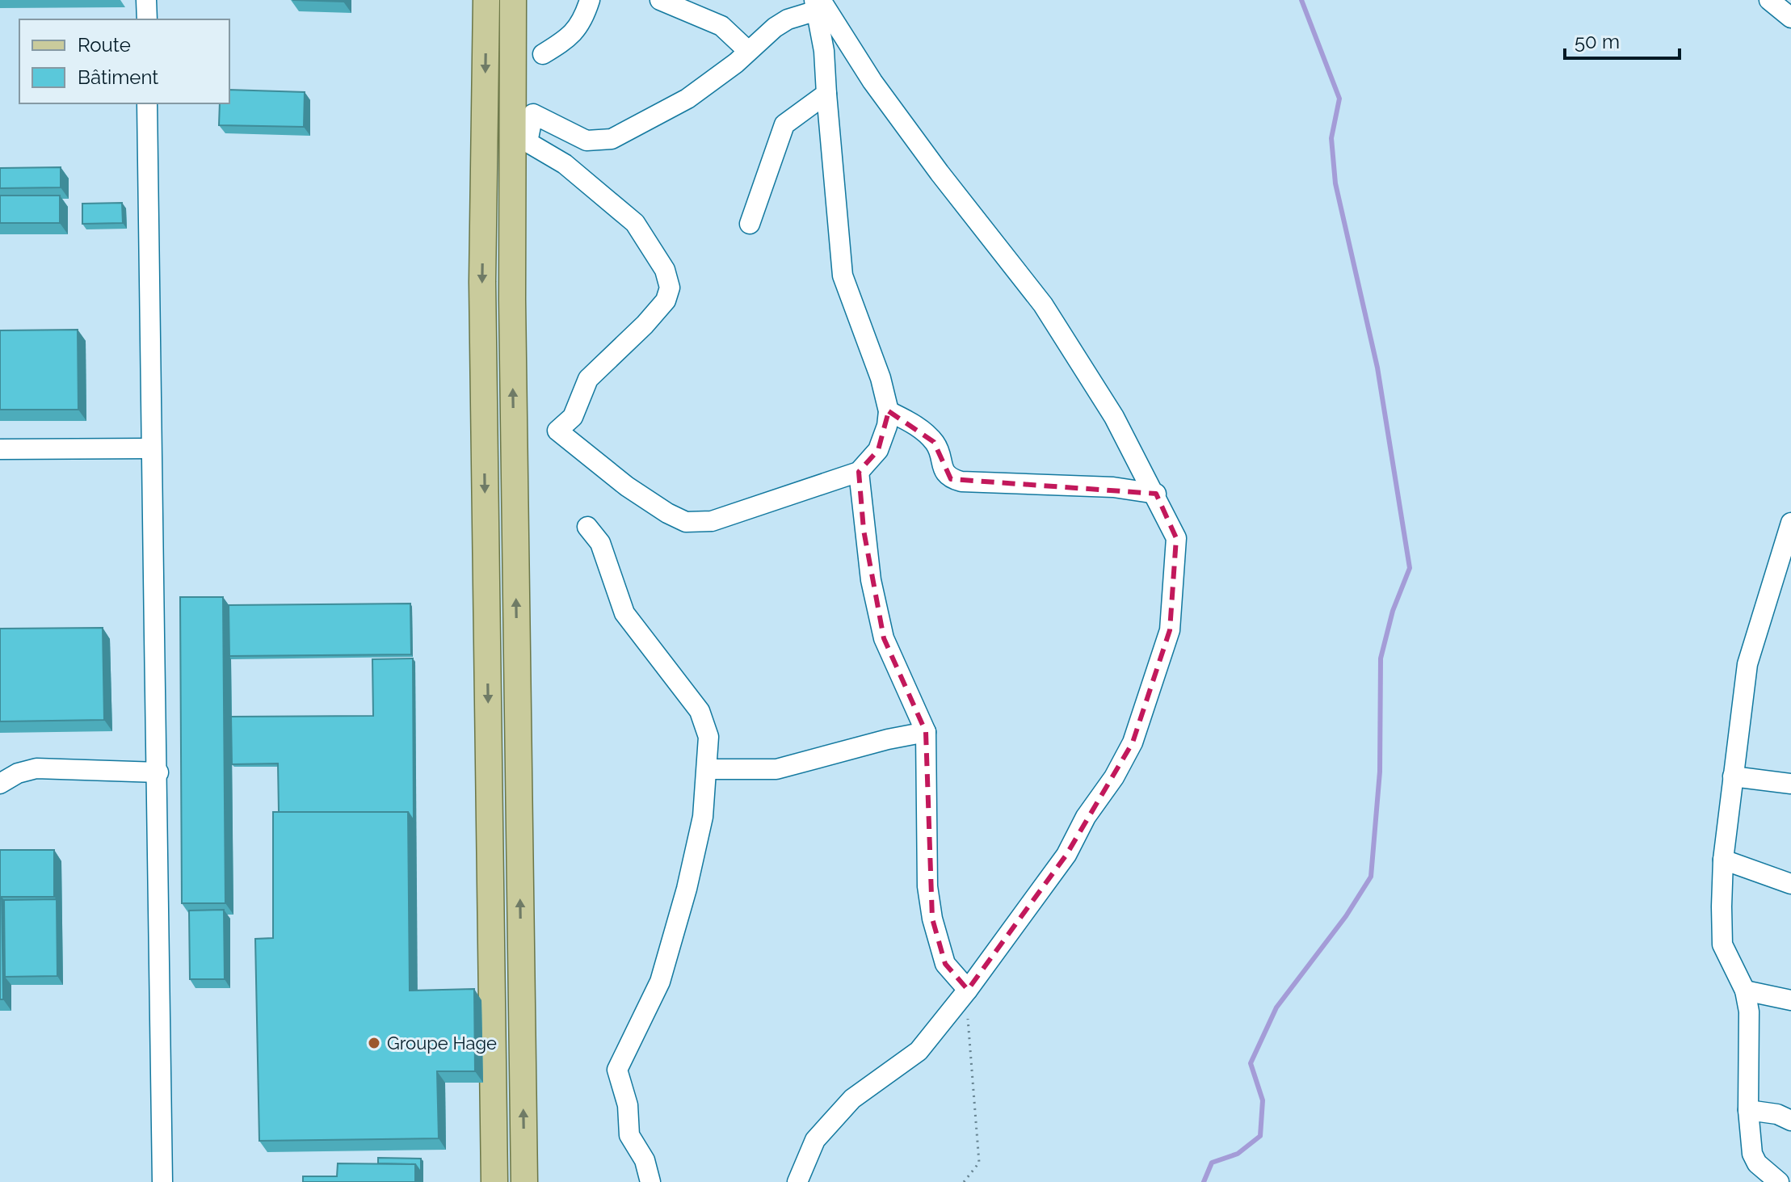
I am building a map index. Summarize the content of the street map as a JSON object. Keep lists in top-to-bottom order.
{
  "places": ["Groupe Hage"],
  "legend": ["Route", "Bâtiment"],
  "scale_bar": "50 m"
}
